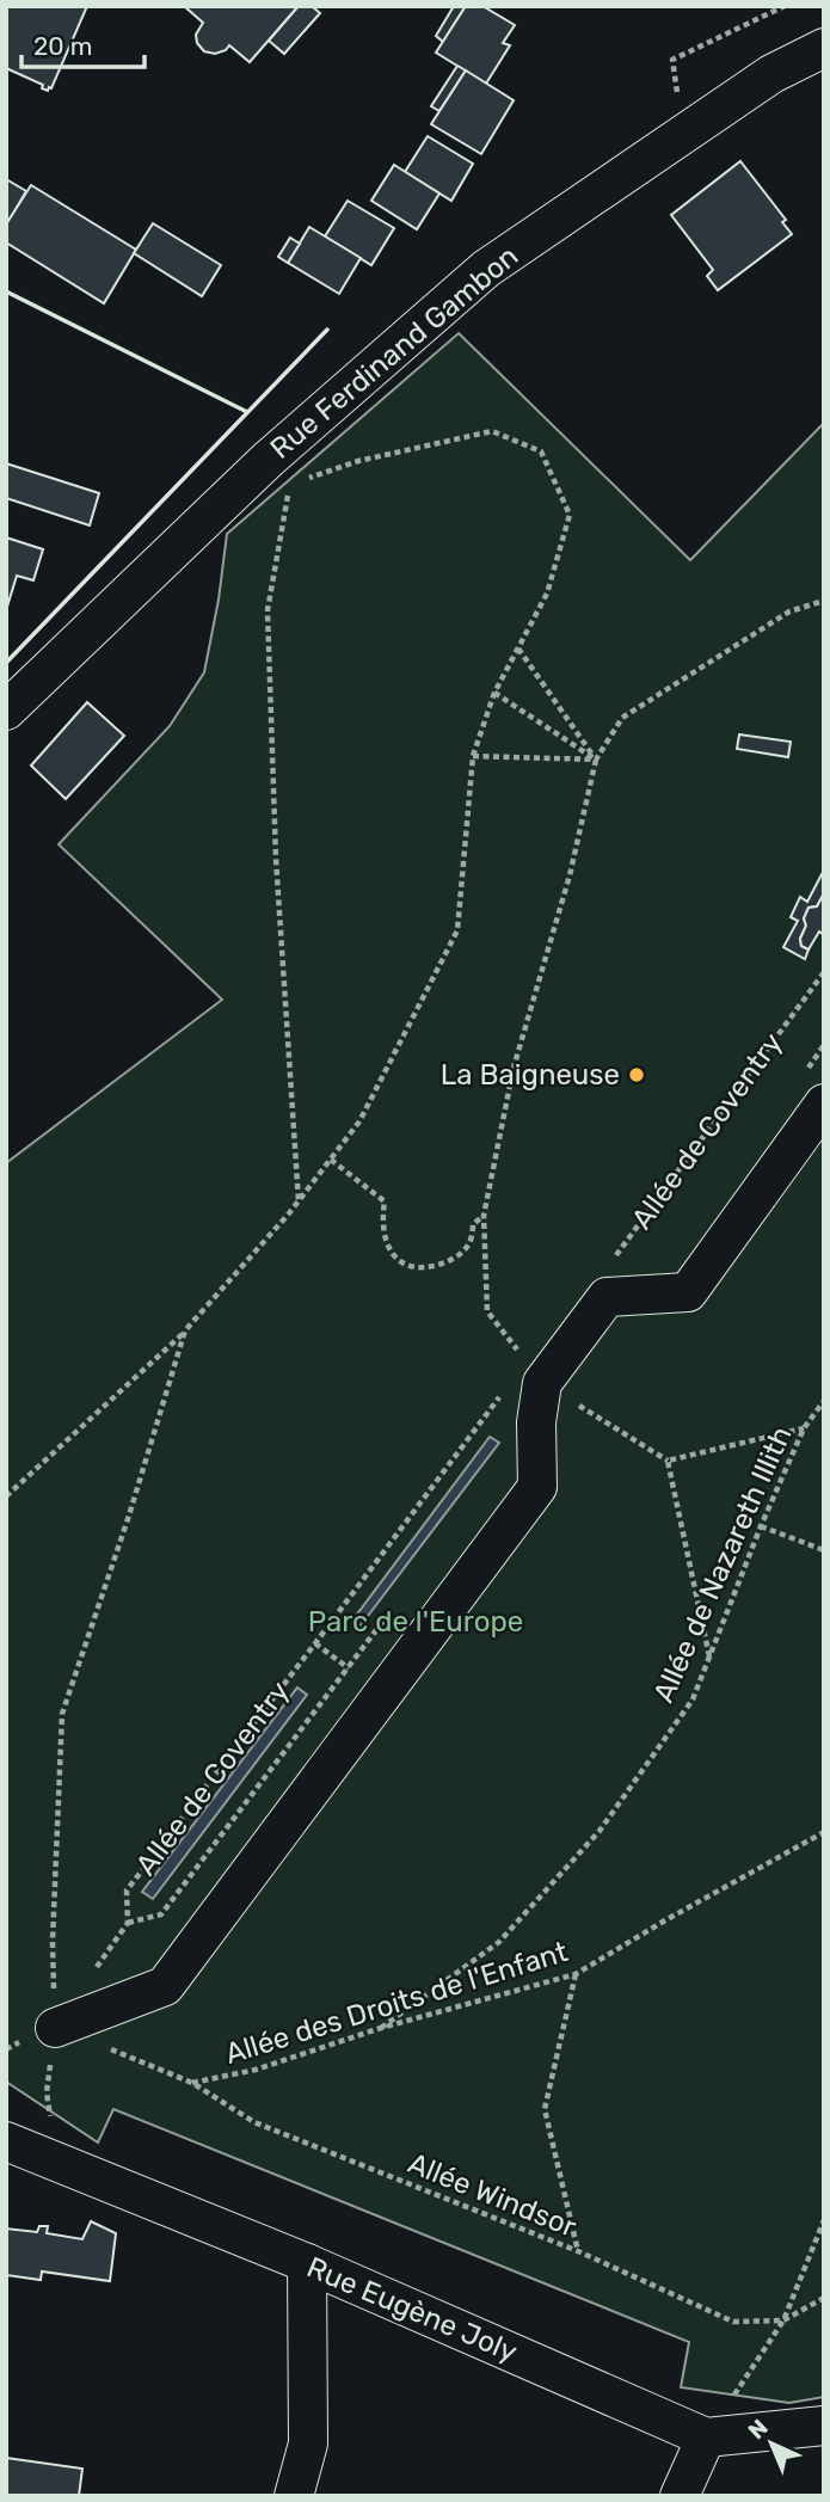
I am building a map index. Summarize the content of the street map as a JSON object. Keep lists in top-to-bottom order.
{
  "streets": {
    "street": ["Rue Ferdinand Gambon", "Rue Eugène Joly"],
    "path": [
      "Allée de Coventry",
      "Allée de Nazareth Illith",
      "Allée des Droits de l'Enfant",
      "Allée Windsor"
    ]
  },
  "crossings": [
    ["Allée de Nazareth Illith", "Allée des Droits de l'Enfant"],
    ["Allée des Droits de l'Enfant", "Allée Windsor"]
  ],
  "parks": ["Parc de l'Europe"],
  "places": ["La Baigneuse"],
  "scale_bar": "20 m",
  "north": "top left"
}
